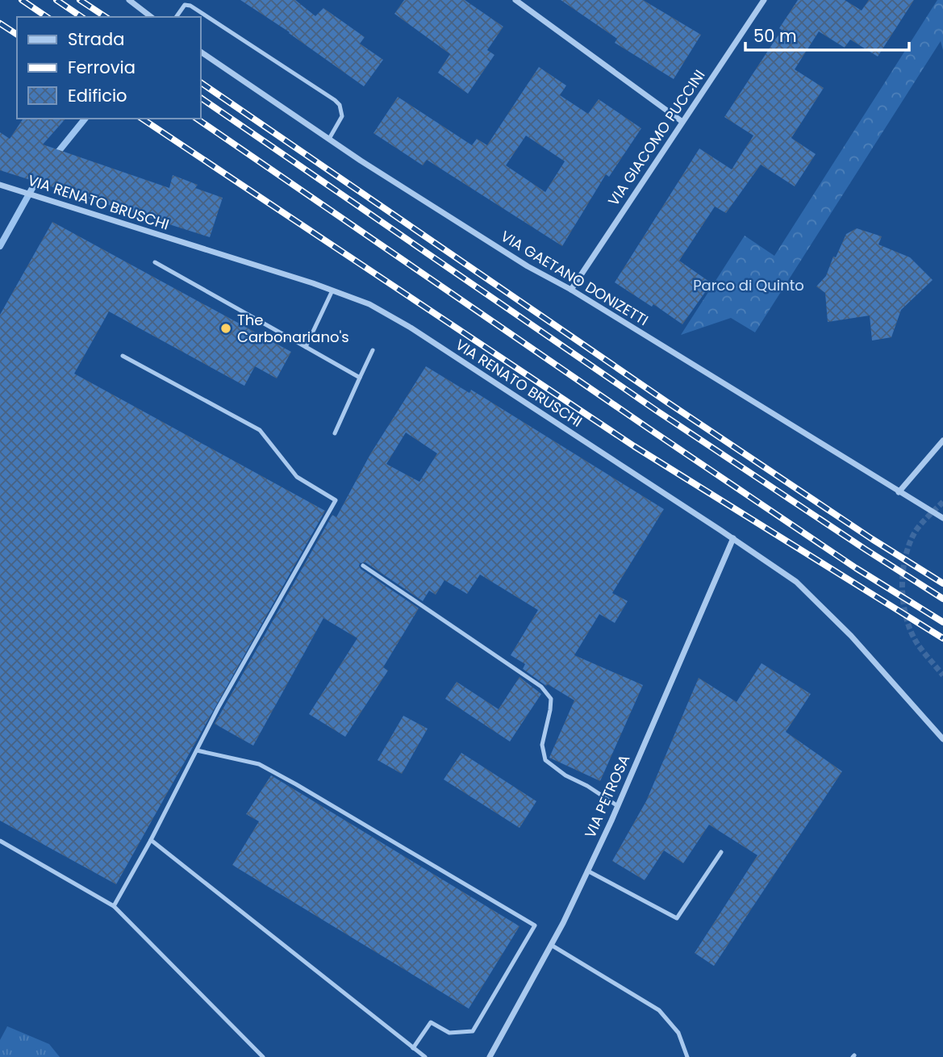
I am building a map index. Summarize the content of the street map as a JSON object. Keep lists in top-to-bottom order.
{
  "streets": {
    "street": [
      "VIA GIACOMO PUCCINI",
      "VIA RENATO BRUSCHI",
      "VIA GAETANO DONIZETTI",
      "VIA PETROSA"
    ]
  },
  "crossings": [
    ["VIA GIACOMO PUCCINI", "VIA GAETANO DONIZETTI"],
    ["VIA RENATO BRUSCHI", "VIA PETROSA"]
  ],
  "parks": ["Parco di Quinto"],
  "places": ["The Carbonariano's"],
  "legend": ["Strada", "Ferrovia", "Edificio"],
  "scale_bar": "50 m"
}
